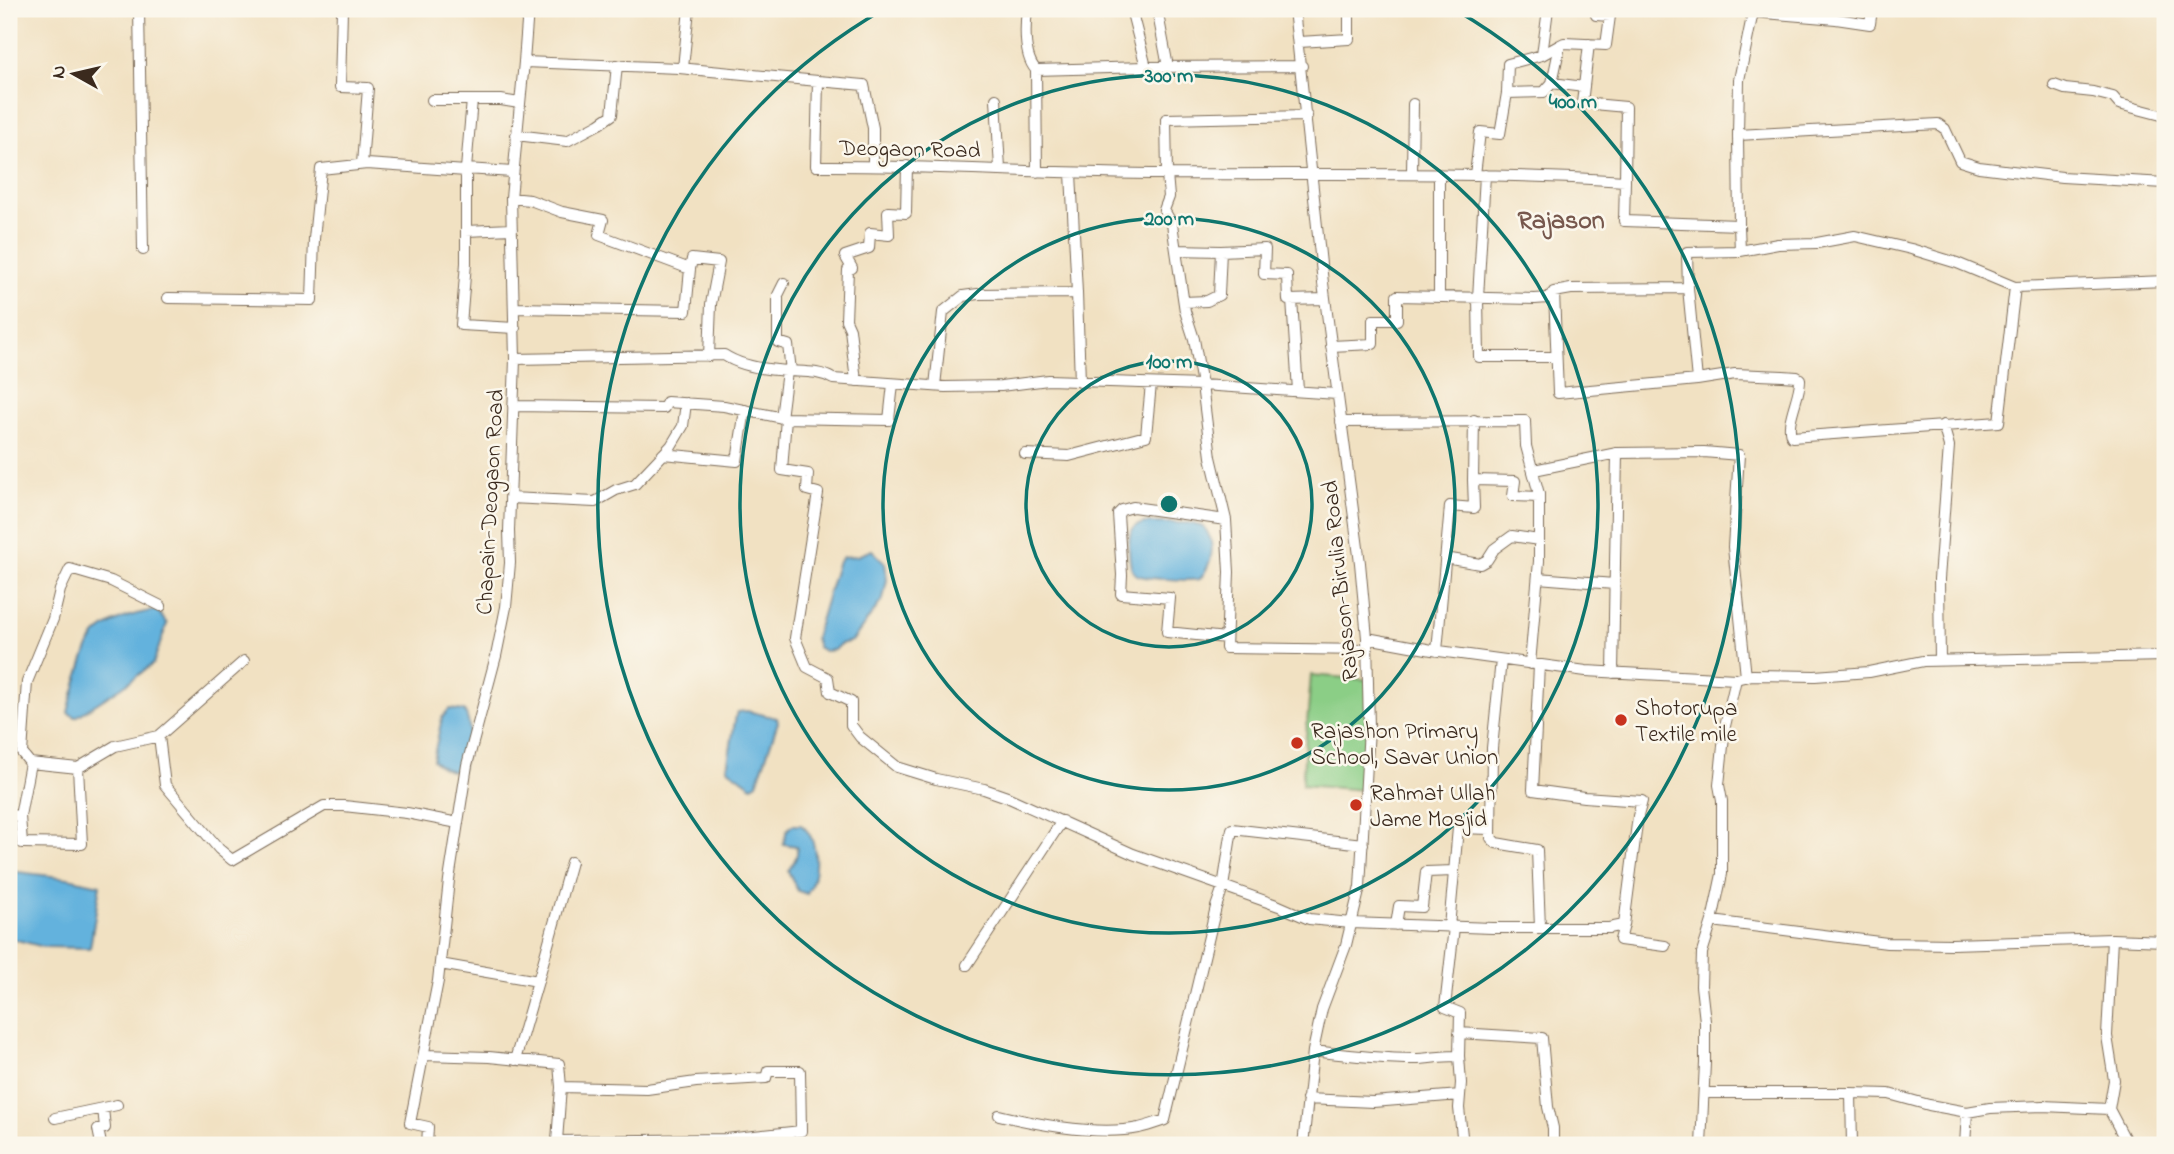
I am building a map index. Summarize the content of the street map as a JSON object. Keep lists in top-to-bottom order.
{
  "streets": {
    "street": ["Deogaon Road", "Chapain-Deogaon Road", "Rajason-Birulia Road"]
  },
  "crossings": [
    ["Deogaon Road", "Rajason-Birulia Road"]
  ],
  "districts": ["Rajason"],
  "places": ["Shotorupa Textile mile", "Rajashon Primary School, Savar Union", "Rahmat Ullah Jame Mosjid"],
  "north": "left",
  "rings": [
    "300 m",
    "400 m",
    "200 m",
    "100 m"
  ]
}
